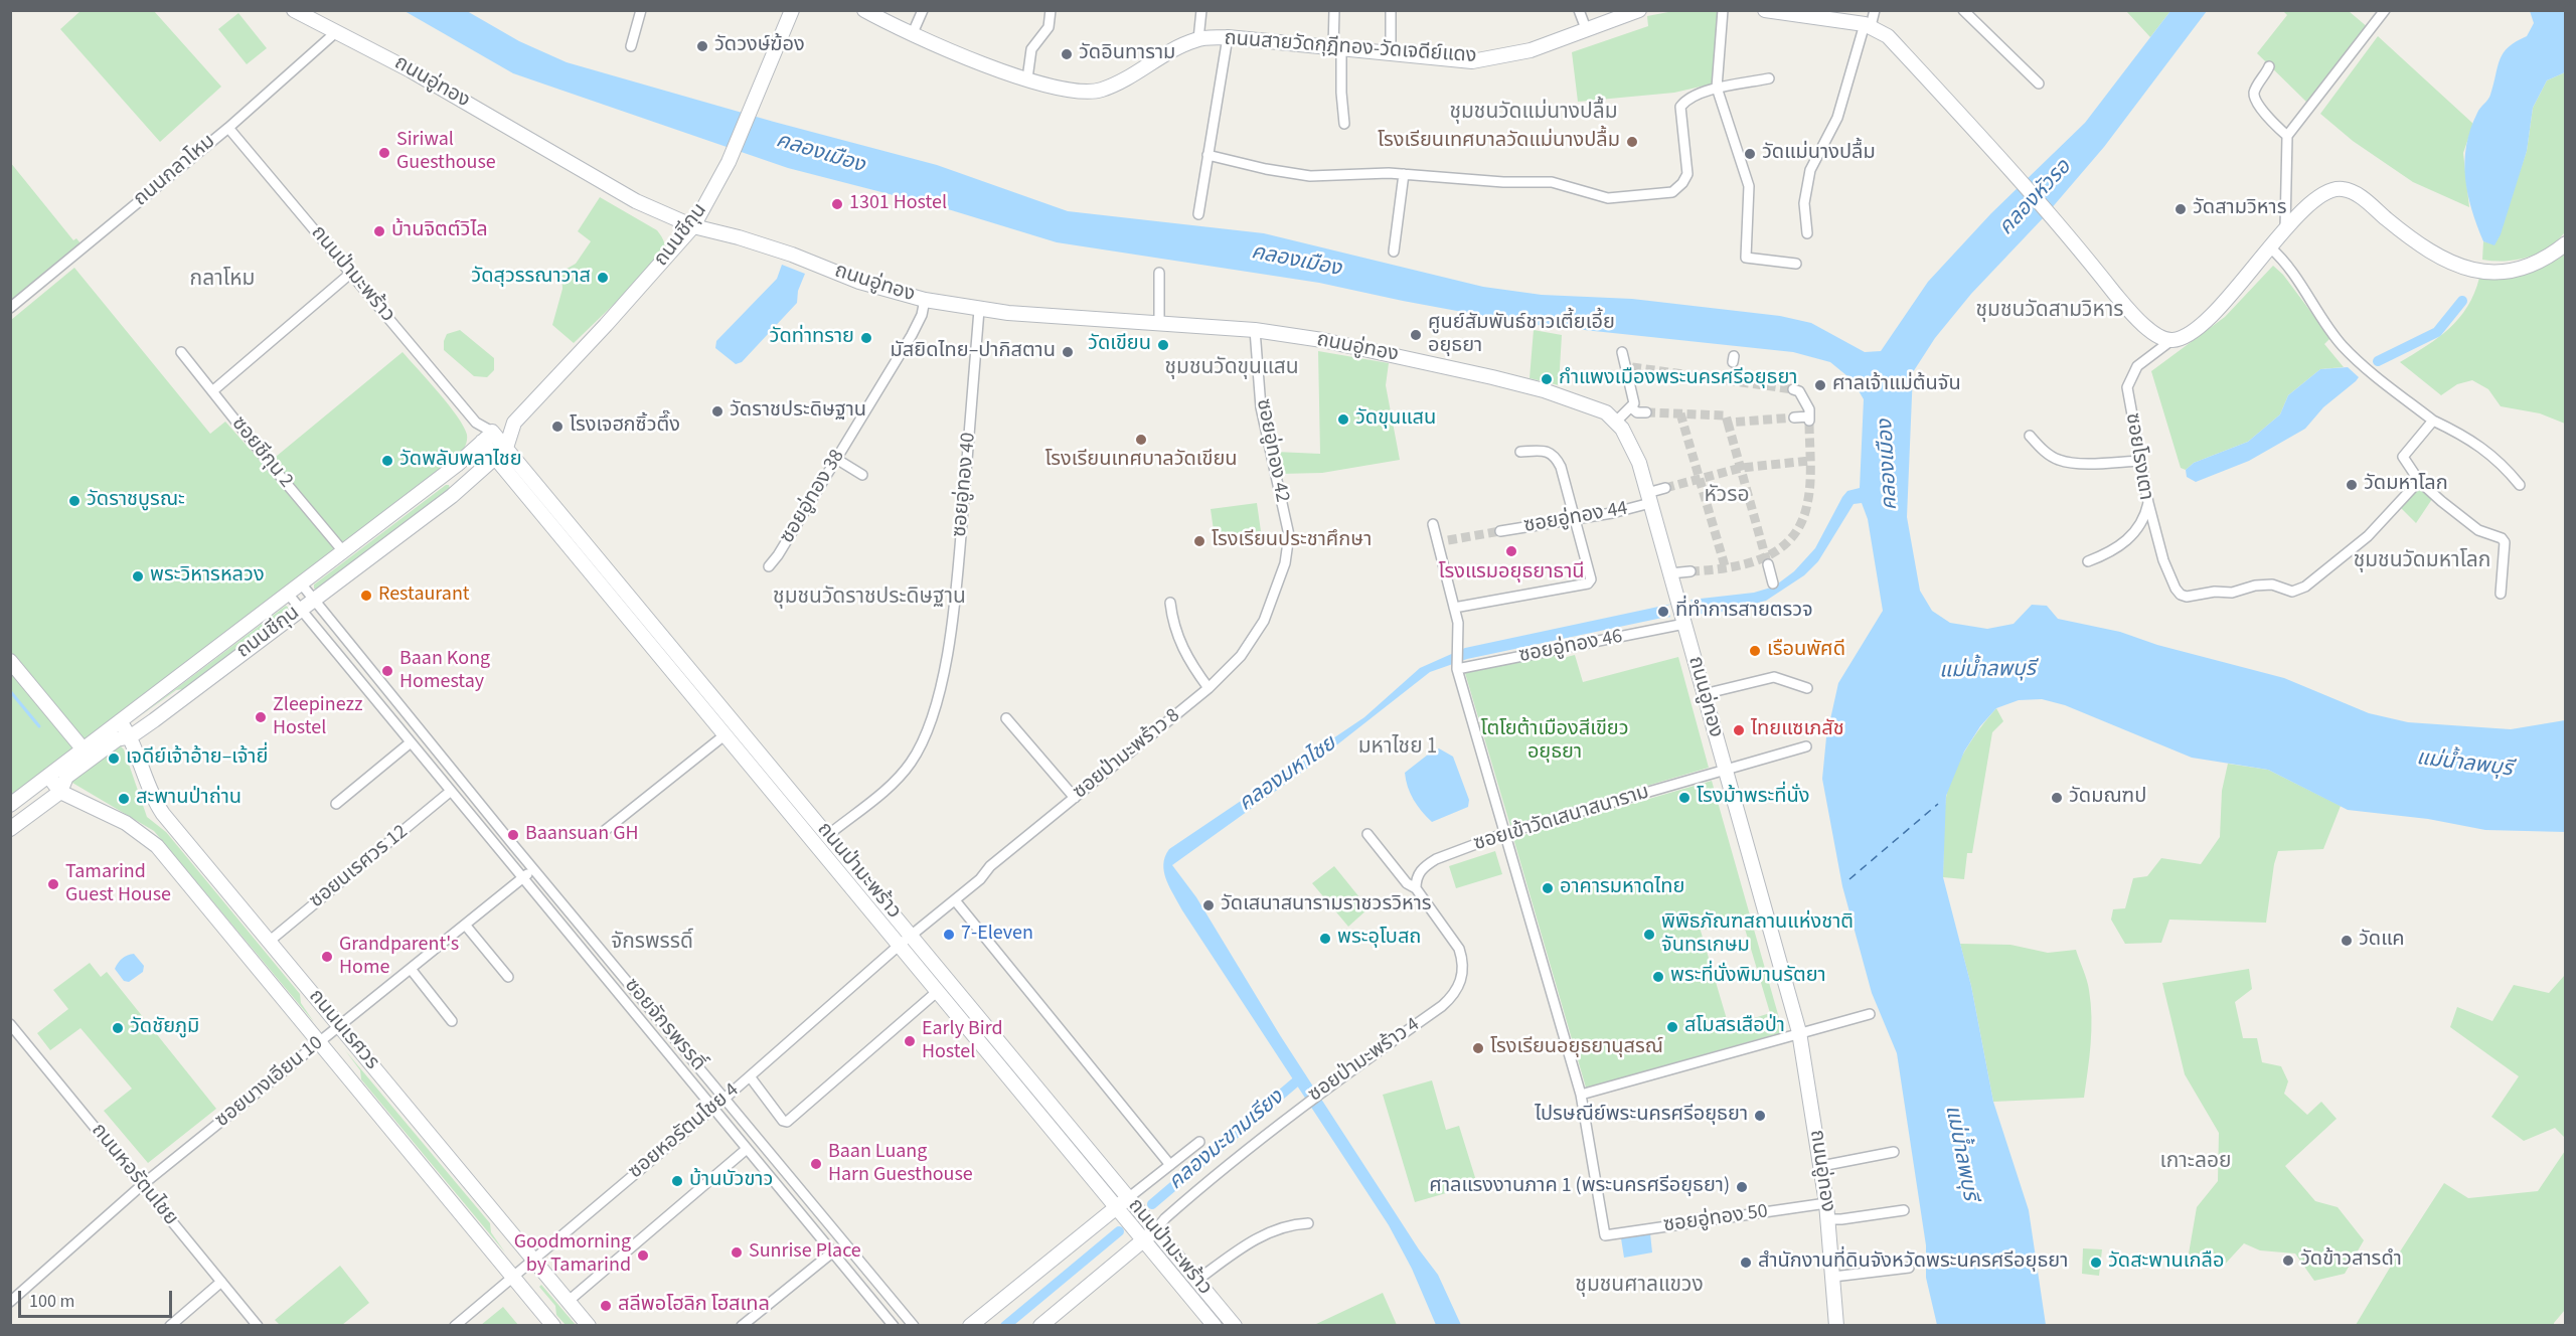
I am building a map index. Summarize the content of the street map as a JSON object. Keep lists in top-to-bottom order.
{
  "streets": {
    "main road": [
      "ถนนสายวัดกุฎีทอง-วัดเจดีย์แดง",
      "ถนนอู่ทอง",
      "ถนนชีกุน",
      "ถนนป่ามะพร้าว",
      "ถนนนเรศวร"
    ],
    "street": [
      "ถนนกลาโหม",
      "ซอยอู่ทอง 42",
      "ซอยชีกุน 2",
      "ซอยโรงเตา",
      "ซอยอู่ทอง 40",
      "ซอยอู่ทอง 38",
      "ซอยอู่ทอง 44",
      "ซอยอู่ทอง 46",
      "ซอยป่ามะพร้าว 8",
      "ซอยเข้าวัดเสนาสนาราม",
      "ซอยนเรศวร 12",
      "ซอยจักรพรรดิ์",
      "ซอยป่ามะพร้าว 4",
      "ซอยบางเอียน 10",
      "ซอยหอรัตนไชย 4",
      "ถนนหอรัตนไชย",
      "ซอยอู่ทอง 50"
    ]
  },
  "crossings": [
    ["ถนนอู่ทอง", "ถนนกลาโหม"],
    ["ถนนอู่ทอง", "ถนนชีกุน"],
    ["ถนนอู่ทอง", "ซอยอู่ทอง 42"],
    ["ถนนอู่ทอง", "ซอยอู่ทอง 40"],
    ["ถนนอู่ทอง", "ซอยอู่ทอง 38"],
    ["ถนนอู่ทอง", "ซอยอู่ทอง 44"],
    ["ถนนอู่ทอง", "ซอยอู่ทอง 46"],
    ["ถนนอู่ทอง", "ซอยเข้าวัดเสนาสนาราม"],
    ["ถนนอู่ทอง", "ซอยอู่ทอง 50"],
    ["ถนนกลาโหม", "ถนนป่ามะพร้าว"],
    ["ถนนชีกุน", "ถนนป่ามะพร้าว"],
    ["ถนนชีกุน", "ซอยชีกุน 2"],
    ["ถนนชีกุน", "ซอยจักรพรรดิ์"],
    ["ถนนชีกุน", "ถนนนเรศวร"],
    ["ถนนป่ามะพร้าว", "ซอยอู่ทอง 40"],
    ["ถนนป่ามะพร้าว", "ซอยป่ามะพร้าว 8"],
    ["ถนนป่ามะพร้าว", "ซอยป่ามะพร้าว 4"],
    ["ถนนป่ามะพร้าว", "ซอยหอรัตนไชย 4"],
    ["ซอยอู่ทอง 42", "ซอยป่ามะพร้าว 8"],
    ["ซอยป่ามะพร้าว 8", "ซอยหอรัตนไชย 4"],
    ["ซอยเข้าวัดเสนาสนาราม", "ซอยป่ามะพร้าว 4"],
    ["ซอยนเรศวร 12", "ซอยจักรพรรดิ์"],
    ["ซอยนเรศวร 12", "ถนนนเรศวร"],
    ["ซอยจักรพรรดิ์", "ซอยบางเอียน 10"],
    ["ซอยจักรพรรดิ์", "ซอยหอรัตนไชย 4"],
    ["ถนนนเรศวร", "ซอยบางเอียน 10"],
    ["ถนนนเรศวร", "ซอยหอรัตนไชย 4"],
    ["ซอยบางเอียน 10", "ถนนหอรัตนไชย"]
  ],
  "districts": [
    "ชุมชนวัดแม่นางปลื้ม",
    "กลาโหม",
    "ชุมชนวัดสามวิหาร",
    "ชุมชนวัดขุนแสน",
    "หัวรอ",
    "ชุมชนวัดมหาโลก",
    "ชุมชนวัดราชประดิษฐาน",
    "มหาไชย 1",
    "จักรพรรดิ์",
    "เกาะลอย",
    "ชุมชนศาลแขวง"
  ],
  "water": [
    "คลองเมือง",
    "คลองหัวรอ",
    "แม่น้ำลพบุรี",
    "คลองมหาไชย",
    "คลองมะขามเรียง"
  ],
  "parks": ["โตโยต้าเมืองสีเขียว อยุธยา"],
  "places": [
    "วัดวงษ์ฆ้อง",
    "วัดอินทาราม",
    "โรงเรียนเทศบาลวัดแม่นางปลื้ม",
    "Siriwal Guesthouse",
    "วัดแม่นางปลื้ม",
    "1301 Hostel",
    "วัดสามวิหาร",
    "บ้านจิตต์วิไล",
    "วัดสุวรรณาวาส",
    "ศูนย์สัมพันธ์ชาวเตี้ยเอี้ย อยุธยา",
    "วัดท่าทราย",
    "วัดเขียน",
    "มัสยิดไทย–ปากิสตาน",
    "กำแพงเมืองพระนครศรีอยุธยา",
    "ศาลเจ้าแม่ต้นจัน",
    "วัดราชประดิษฐาน",
    "วัดขุนแสน",
    "โรงเจฮกซิ้วตึ๊ง",
    "โรงเรียนเทศบาลวัดเขียน",
    "วัดพลับพลาไชย",
    "วัดมหาโลก",
    "วัดราชบูรณะ",
    "โรงเรียนประชาศึกษา",
    "โรงแรมอยุธยาธานี",
    "พระวิหารหลวง",
    "Restaurant",
    "ที่ทำการสายตรวจ",
    "เรือนพัศดี",
    "Baan Kong Homestay",
    "Zleepinezz Hostel",
    "ไทยแซเภสัช",
    "เจดีย์เจ้าอ้าย–เจ้ายี่",
    "โรงม้าพระที่นั่ง",
    "วัดมณฑป",
    "สะพานป่าถ่าน",
    "Baansuan GH",
    "Tamarind Guest House",
    "อาคารมหาดไทย",
    "วัดเสนาสนารามราชวรวิหาร",
    "7-Eleven",
    "พิพิธภัณฑสถานแห่งชาติ จันทรเกษม",
    "พระอุโบสถ",
    "วัดแค",
    "Grandparent's Home",
    "พระที่นั่งพิมานรัตยา",
    "สโมสรเสือป่า",
    "วัดชัยภูมิ",
    "Early Bird Hostel",
    "โรงเรียนอยุธยานุสรณ์",
    "ไปรษณีย์พระนครศรีอยุธยา",
    "Baan Luang Harn Guesthouse",
    "บ้านบัวขาว",
    "ศาลแรงงานภาค 1 (พระนครศรีอยุธยา)",
    "Sunrise Place",
    "Goodmorning by Tamarind",
    "วัดข้าวสารดำ",
    "สำนักงานที่ดินจังหวัดพระนครศรีอยุธยา",
    "วัดสะพานเกลือ",
    "สลีพอโฮลิก โฮสเทล"
  ],
  "scale_bar": "100 m"
}
